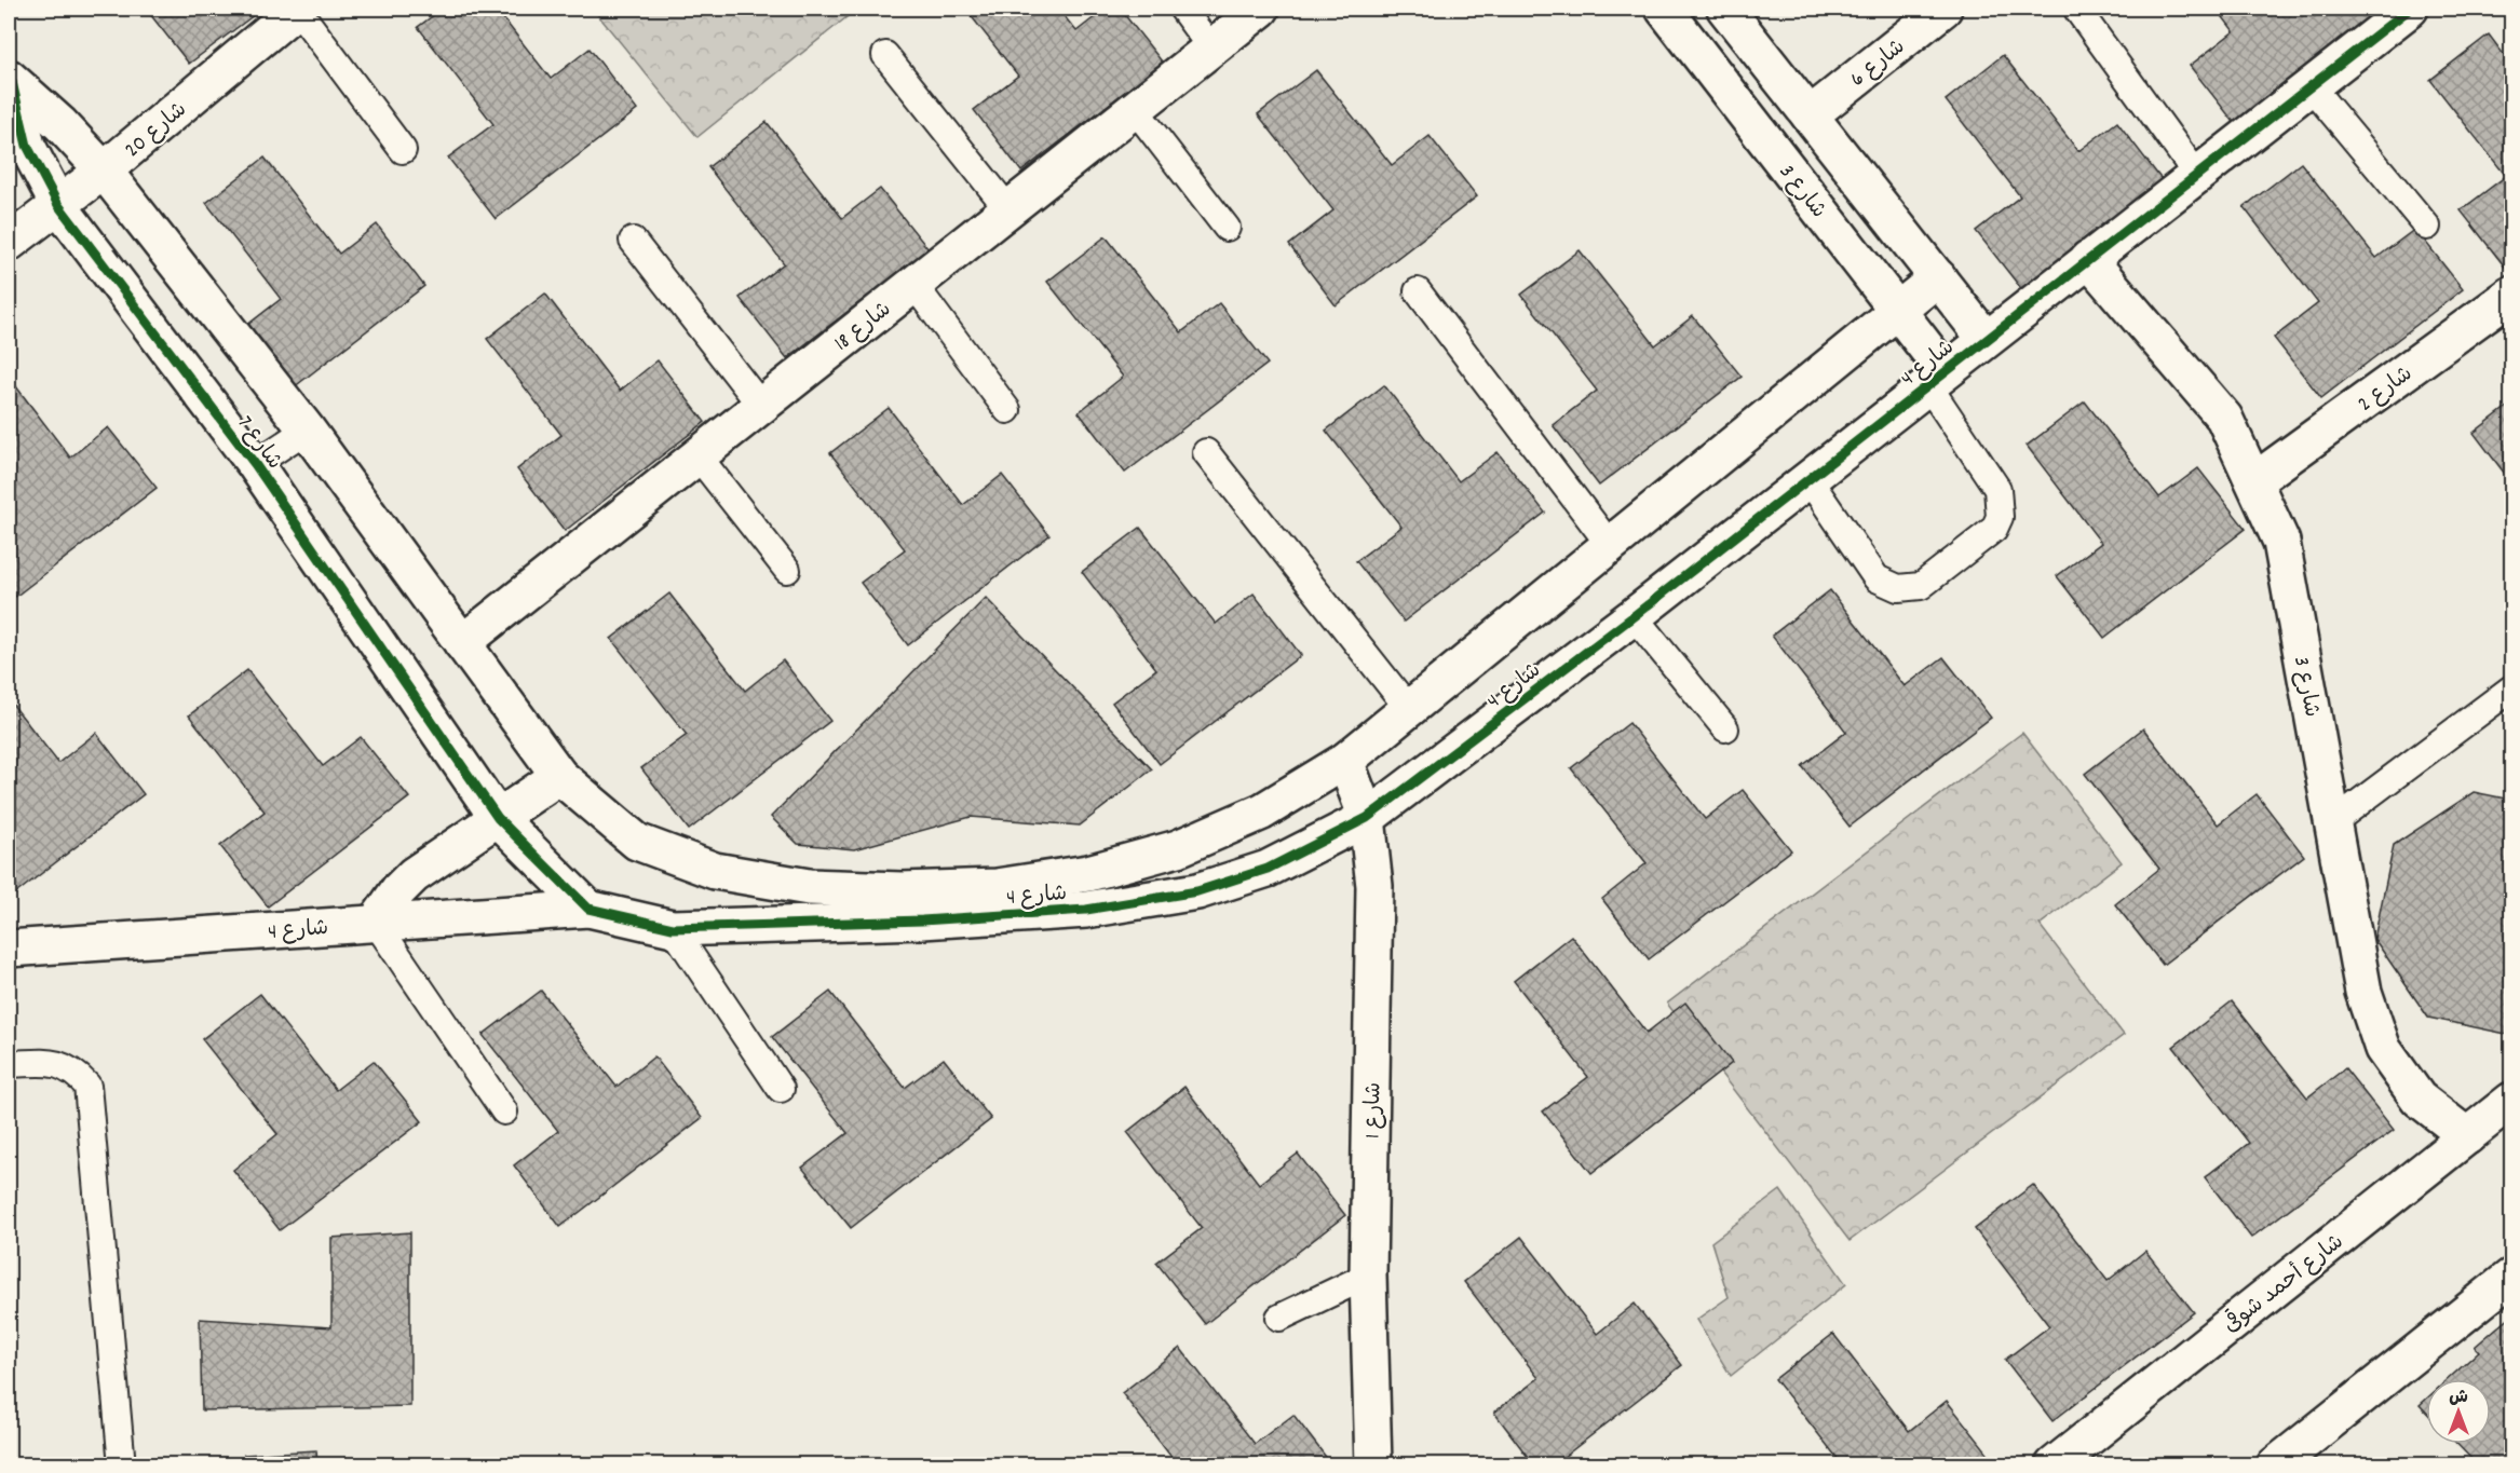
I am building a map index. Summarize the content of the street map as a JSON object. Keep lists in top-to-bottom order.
{
  "streets": {
    "street": [
      "شارع 6",
      "شارع 20",
      "شارع 3",
      "شارع 18",
      "شارع 4",
      "شارع 2",
      "شارع 7",
      "شارع 1",
      "شارع أحمد شوقى"
    ]
  },
  "crossings": [
    ["شارع 20", "شارع 7"],
    ["شارع 3", "شارع 4"],
    ["شارع 3", "شارع 2"],
    ["شارع 3", "شارع أحمد شوقى"],
    ["شارع 18", "شارع 7"],
    ["شارع 4", "شارع 7"],
    ["شارع 4", "شارع 1"]
  ],
  "north": "top"
}
